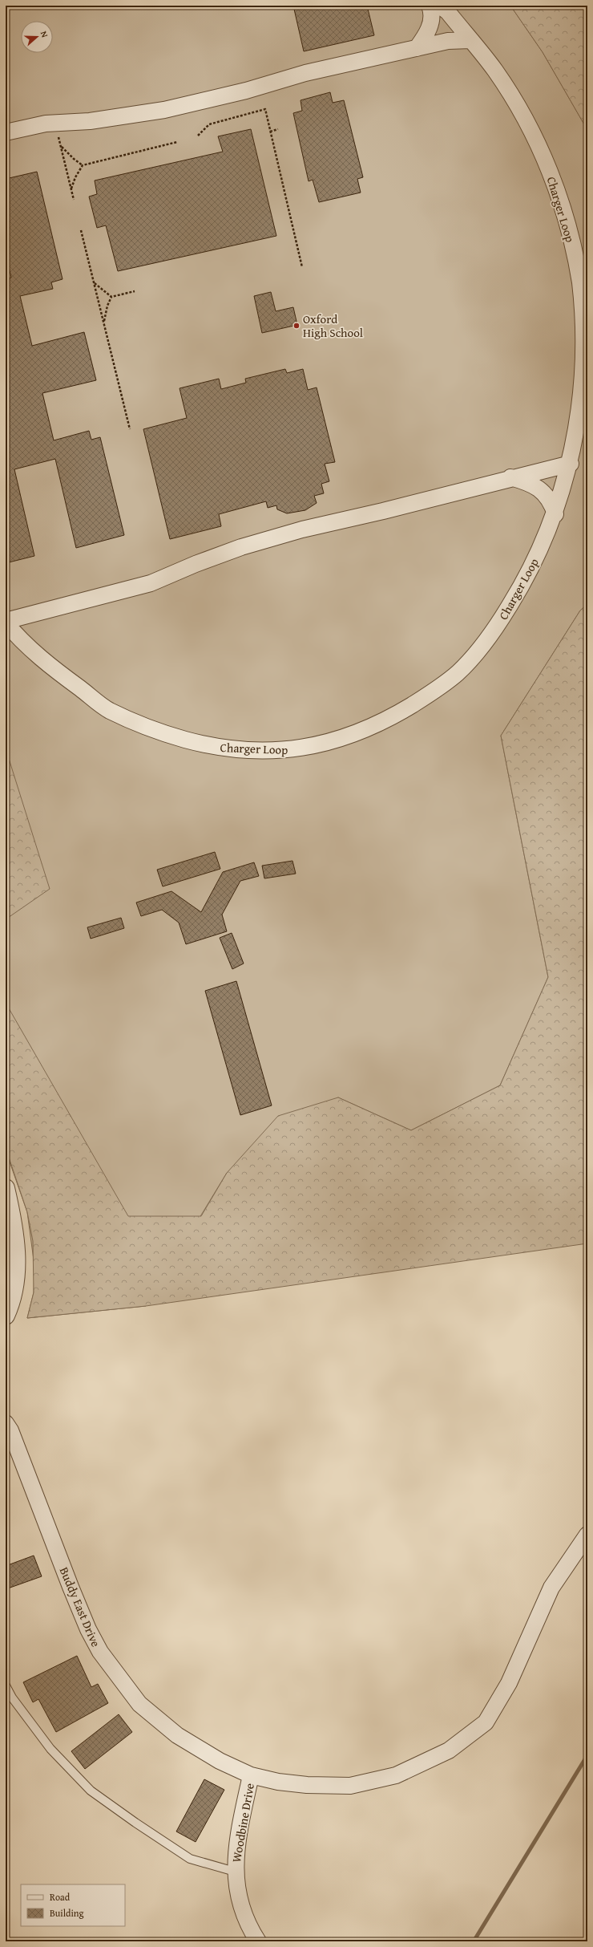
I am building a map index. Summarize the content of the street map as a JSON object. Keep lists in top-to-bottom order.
{
  "streets": {
    "street": ["Charger Loop", "Buddy East Drive", "Woodbine Drive"]
  },
  "crossings": [
    ["Buddy East Drive", "Woodbine Drive"]
  ],
  "places": ["Oxford High School"],
  "legend": ["Road", "Building"],
  "north": "right"
}
